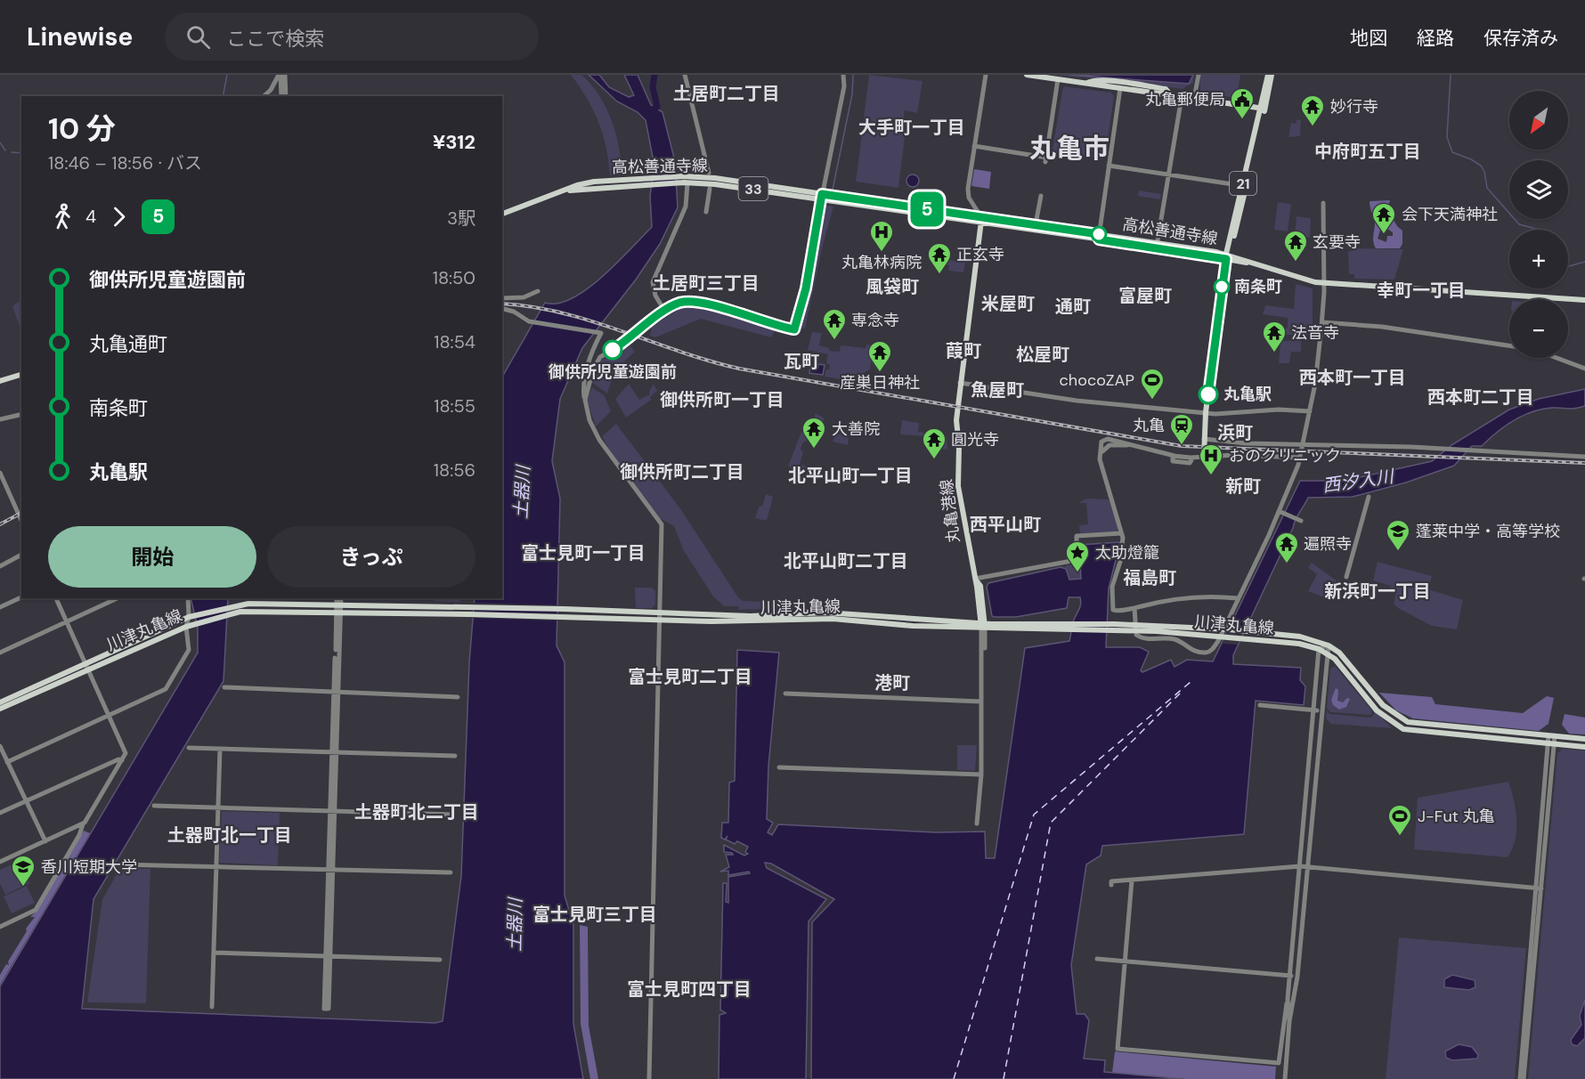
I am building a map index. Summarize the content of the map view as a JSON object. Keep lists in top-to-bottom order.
{
  "streets": {
    "main road": [
      "高松善通寺線",
      "21",
      "33",
      "丸亀港線",
      "川津丸亀線"
    ]
  },
  "crossings": [
    ["高松善通寺線", "21"],
    ["高松善通寺線", "丸亀港線"],
    ["丸亀港線", "川津丸亀線"]
  ],
  "districts": [
    "土居町二丁目",
    "大手町一丁目",
    "丸亀市",
    "中府町五丁目",
    "土居町三丁目",
    "風袋町",
    "幸町一丁目",
    "富屋町",
    "米屋町",
    "通町",
    "葭町",
    "松屋町",
    "瓦町",
    "西本町一丁目",
    "魚屋町",
    "西本町二丁目",
    "御供所町一丁目",
    "浜町",
    "御供所町二丁目",
    "北平山町一丁目",
    "新町",
    "西平山町",
    "富士見町一丁目",
    "北平山町二丁目",
    "福島町",
    "新浜町一丁目",
    "富士見町二丁目",
    "港町",
    "土器町北二丁目",
    "土器町北一丁目",
    "富士見町三丁目",
    "富士見町四丁目"
  ],
  "water": ["西汐入川", "土器川"],
  "places": {
    "public building": ["丸亀郵便局"],
    "temple": [
      "妙行寺",
      "会下天満神社",
      "玄要寺",
      "正玄寺",
      "専念寺",
      "法音寺",
      "産巣日神社",
      "大善院",
      "圓光寺",
      "遍照寺"
    ],
    "hospital": ["丸亀林病院", "おのクリニック"],
    "other": ["南条町", "御供所児童遊園前", "丸亀駅"],
    "sports": ["chocoZAP", "J-Fut 丸亀"],
    "station": ["丸亀"],
    "school or university": ["蓬莱中学・高等学校", "香川短期大学"],
    "place": ["太助燈籠"]
  },
  "lines": ["bus line 5"],
  "north": "bottom left",
  "page": {
    "header": "Linewise",
    "search": "ここで検索",
    "nav": ["地図", "経路", "保存済み"],
    "on_map": "5",
    "map_buttons": ["+", "−"],
    "heading": ["10 分", "18:46 – 18:56 · バス", "¥312"],
    "legs": ["4", "5", "3駅"],
    "list": [
      {
        "name": "御供所児童遊園前",
        "value": "18:50"
      },
      {
        "name": "丸亀通町",
        "value": "18:54"
      },
      {
        "name": "南条町",
        "value": "18:55"
      },
      {
        "name": "丸亀駅",
        "value": "18:56"
      }
    ],
    "buttons": ["開始", "きっぷ"]
  }
}
